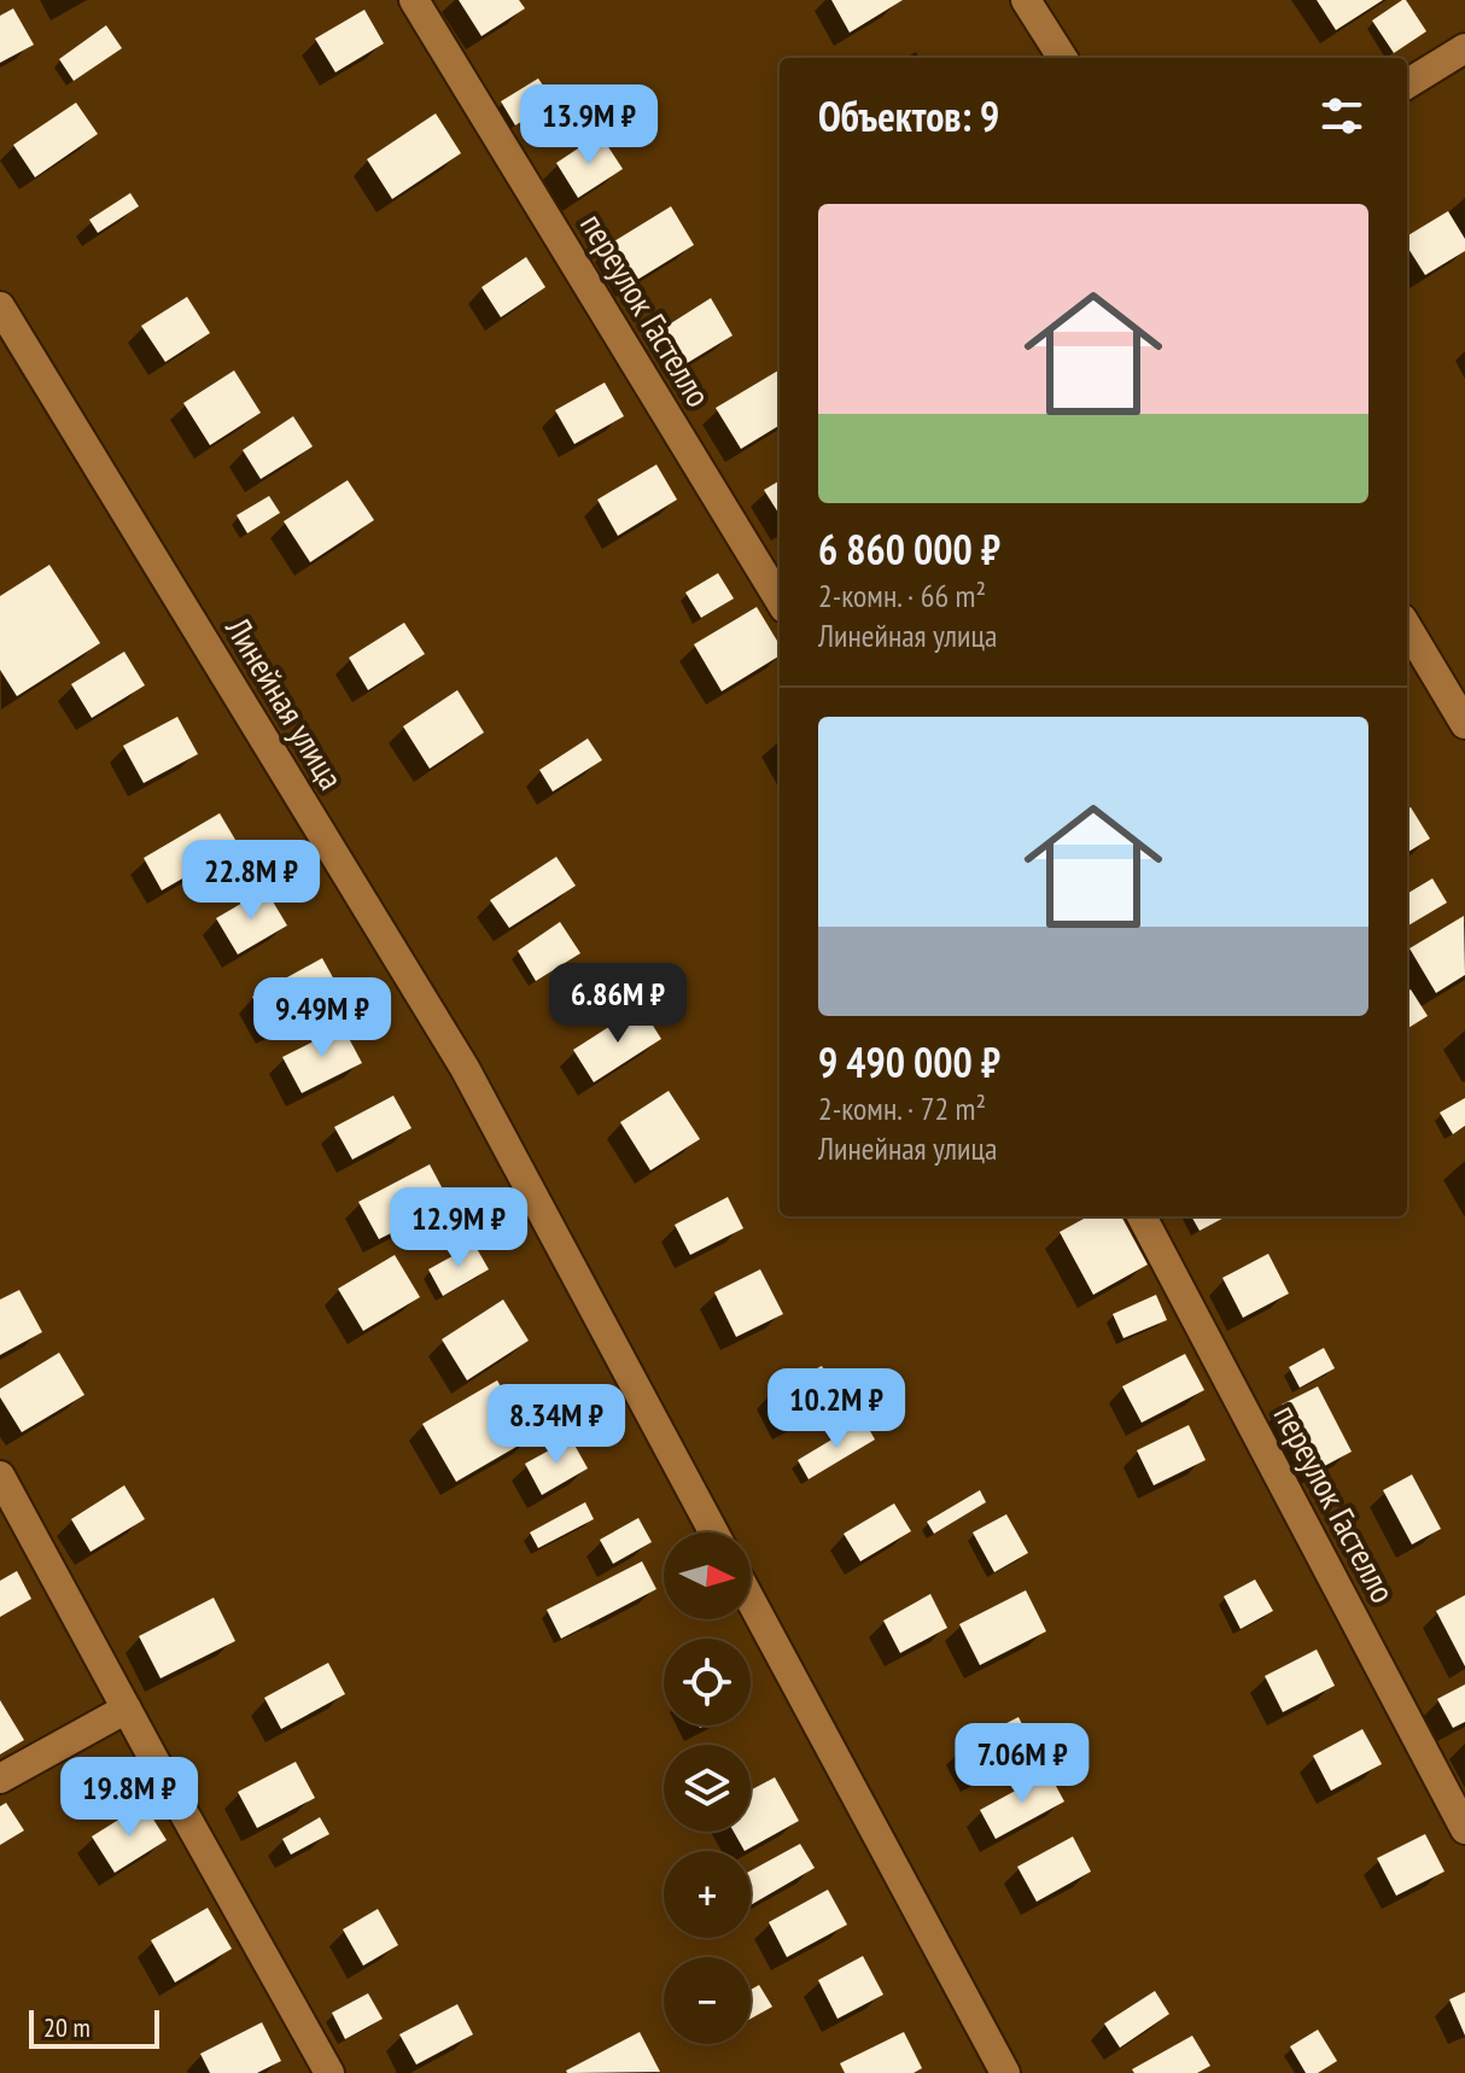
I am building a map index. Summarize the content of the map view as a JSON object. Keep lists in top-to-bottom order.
{
  "streets": {
    "street": ["переулок Гастелло", "Линейная улица"]
  },
  "scale_bar": "20 m",
  "north": "right",
  "page": {
    "heading": "Объектов: 9",
    "price": [
      "13.9M ₽",
      "22.8M ₽",
      "6.86M ₽",
      "9.49M ₽",
      "12.9M ₽",
      "10.2M ₽",
      "8.34M ₽",
      "7.06M ₽",
      "19.8M ₽"
    ],
    "list": [
      {
        "name": "6 860 000 ₽",
        "note": "2-комн. · 66 m² · Линейная улица"
      },
      {
        "name": "9 490 000 ₽",
        "note": "2-комн. · 72 m² · Линейная улица"
      }
    ],
    "map_buttons": ["+", "−"],
    "scale": "20 m"
  }
}
